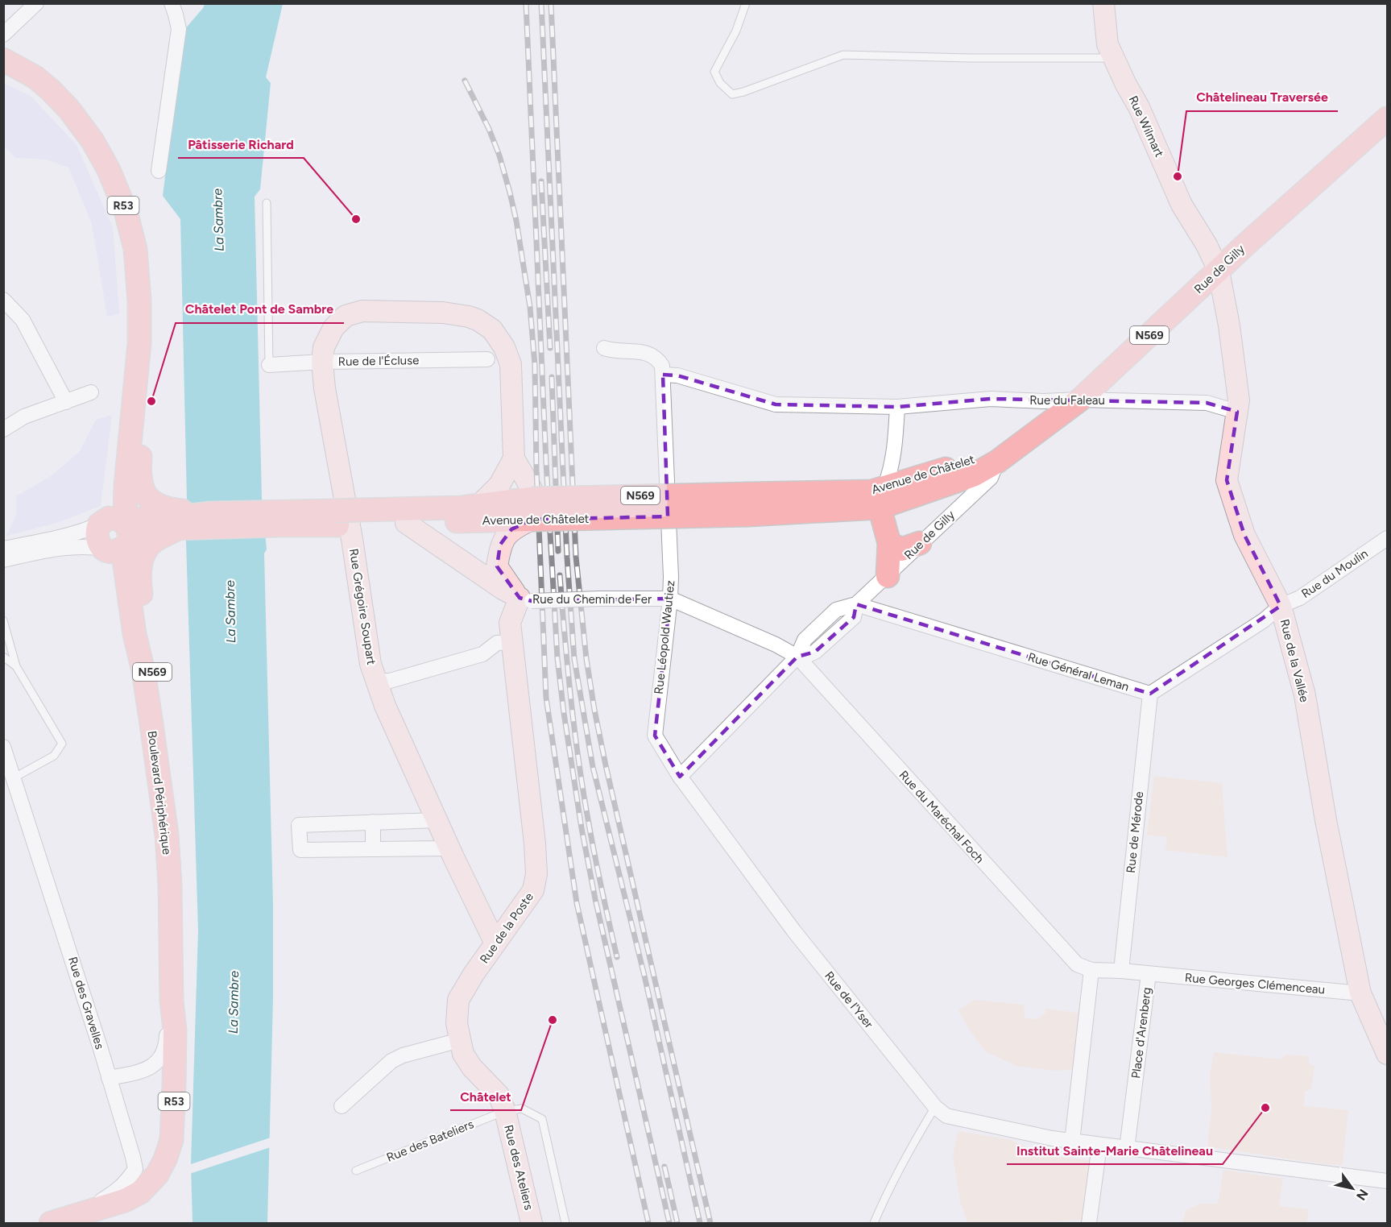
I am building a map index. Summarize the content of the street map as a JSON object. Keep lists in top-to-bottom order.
{
  "streets": {
    "main road": [
      "R53",
      "Rue de Gilly",
      "N569",
      "Avenue de Châtelet",
      "Boulevard Périphérique"
    ],
    "street": [
      "Rue Wilmart",
      "Rue de l'Écluse",
      "Rue du Faleau",
      "Rue du Moulin",
      "Rue du Chemin de Fer",
      "Rue Grégoire Soupart",
      "Rue Léopold Wautiez",
      "Rue de la Vallée",
      "Rue Général Leman",
      "Rue du Maréchal Foch",
      "Rue de Mérode",
      "Rue de la Poste",
      "Rue Georges Clémenceau",
      "Rue de l'Yser",
      "Rue des Gravelles",
      "Place d'Arenberg",
      "Rue des Ateliers"
    ],
    "lane": ["Rue des Bateliers"]
  },
  "crossings": [
    ["Rue Wilmart", "Rue de Gilly"],
    ["Rue Wilmart", "Rue de la Vallée"],
    ["R53", "Avenue de Châtelet"],
    ["R53", "Boulevard Périphérique"],
    ["Rue de Gilly", "Rue du Faleau"],
    ["Rue de Gilly", "Avenue de Châtelet"],
    ["Rue de Gilly", "Rue du Chemin de Fer"],
    ["Rue de Gilly", "Rue Léopold Wautiez"],
    ["Rue de Gilly", "Rue de la Vallée"],
    ["Rue de Gilly", "Rue Général Leman"],
    ["Rue de Gilly", "Rue du Maréchal Foch"],
    ["Rue de Gilly", "Rue de l'Yser"],
    ["N569", "Avenue de Châtelet"],
    ["N569", "Boulevard Périphérique"],
    ["Rue de l'Écluse", "Rue Grégoire Soupart"],
    ["Rue du Faleau", "Rue Léopold Wautiez"],
    ["Rue du Faleau", "Rue de la Vallée"],
    ["Avenue de Châtelet", "Boulevard Périphérique"],
    ["Rue du Moulin", "Rue de la Vallée"],
    ["Rue du Chemin de Fer", "Rue Léopold Wautiez"],
    ["Rue du Chemin de Fer", "Rue du Maréchal Foch"],
    ["Rue du Chemin de Fer", "Rue de la Poste"],
    ["Rue Grégoire Soupart", "Rue de la Poste"],
    ["Rue Léopold Wautiez", "Rue de l'Yser"],
    ["Rue de la Vallée", "Rue Georges Clémenceau"],
    ["Rue Général Leman", "Rue de Mérode"],
    ["Boulevard Périphérique", "Rue des Gravelles"],
    ["Rue du Maréchal Foch", "Place d'Arenberg"],
    ["Rue de Mérode", "Place d'Arenberg"],
    ["Rue de la Poste", "Rue des Bateliers"],
    ["Rue de la Poste", "Rue des Ateliers"],
    ["Rue Georges Clémenceau", "Place d'Arenberg"],
    ["Rue des Bateliers", "Rue des Ateliers"]
  ],
  "water": ["La Sambre"],
  "places": [
    "Châtelineau Traversée",
    "Pâtisserie Richard",
    "Châtelet Pont de Sambre",
    "Châtelet",
    "Institut Sainte-Marie Châtelineau"
  ],
  "north": "bottom right"
}
